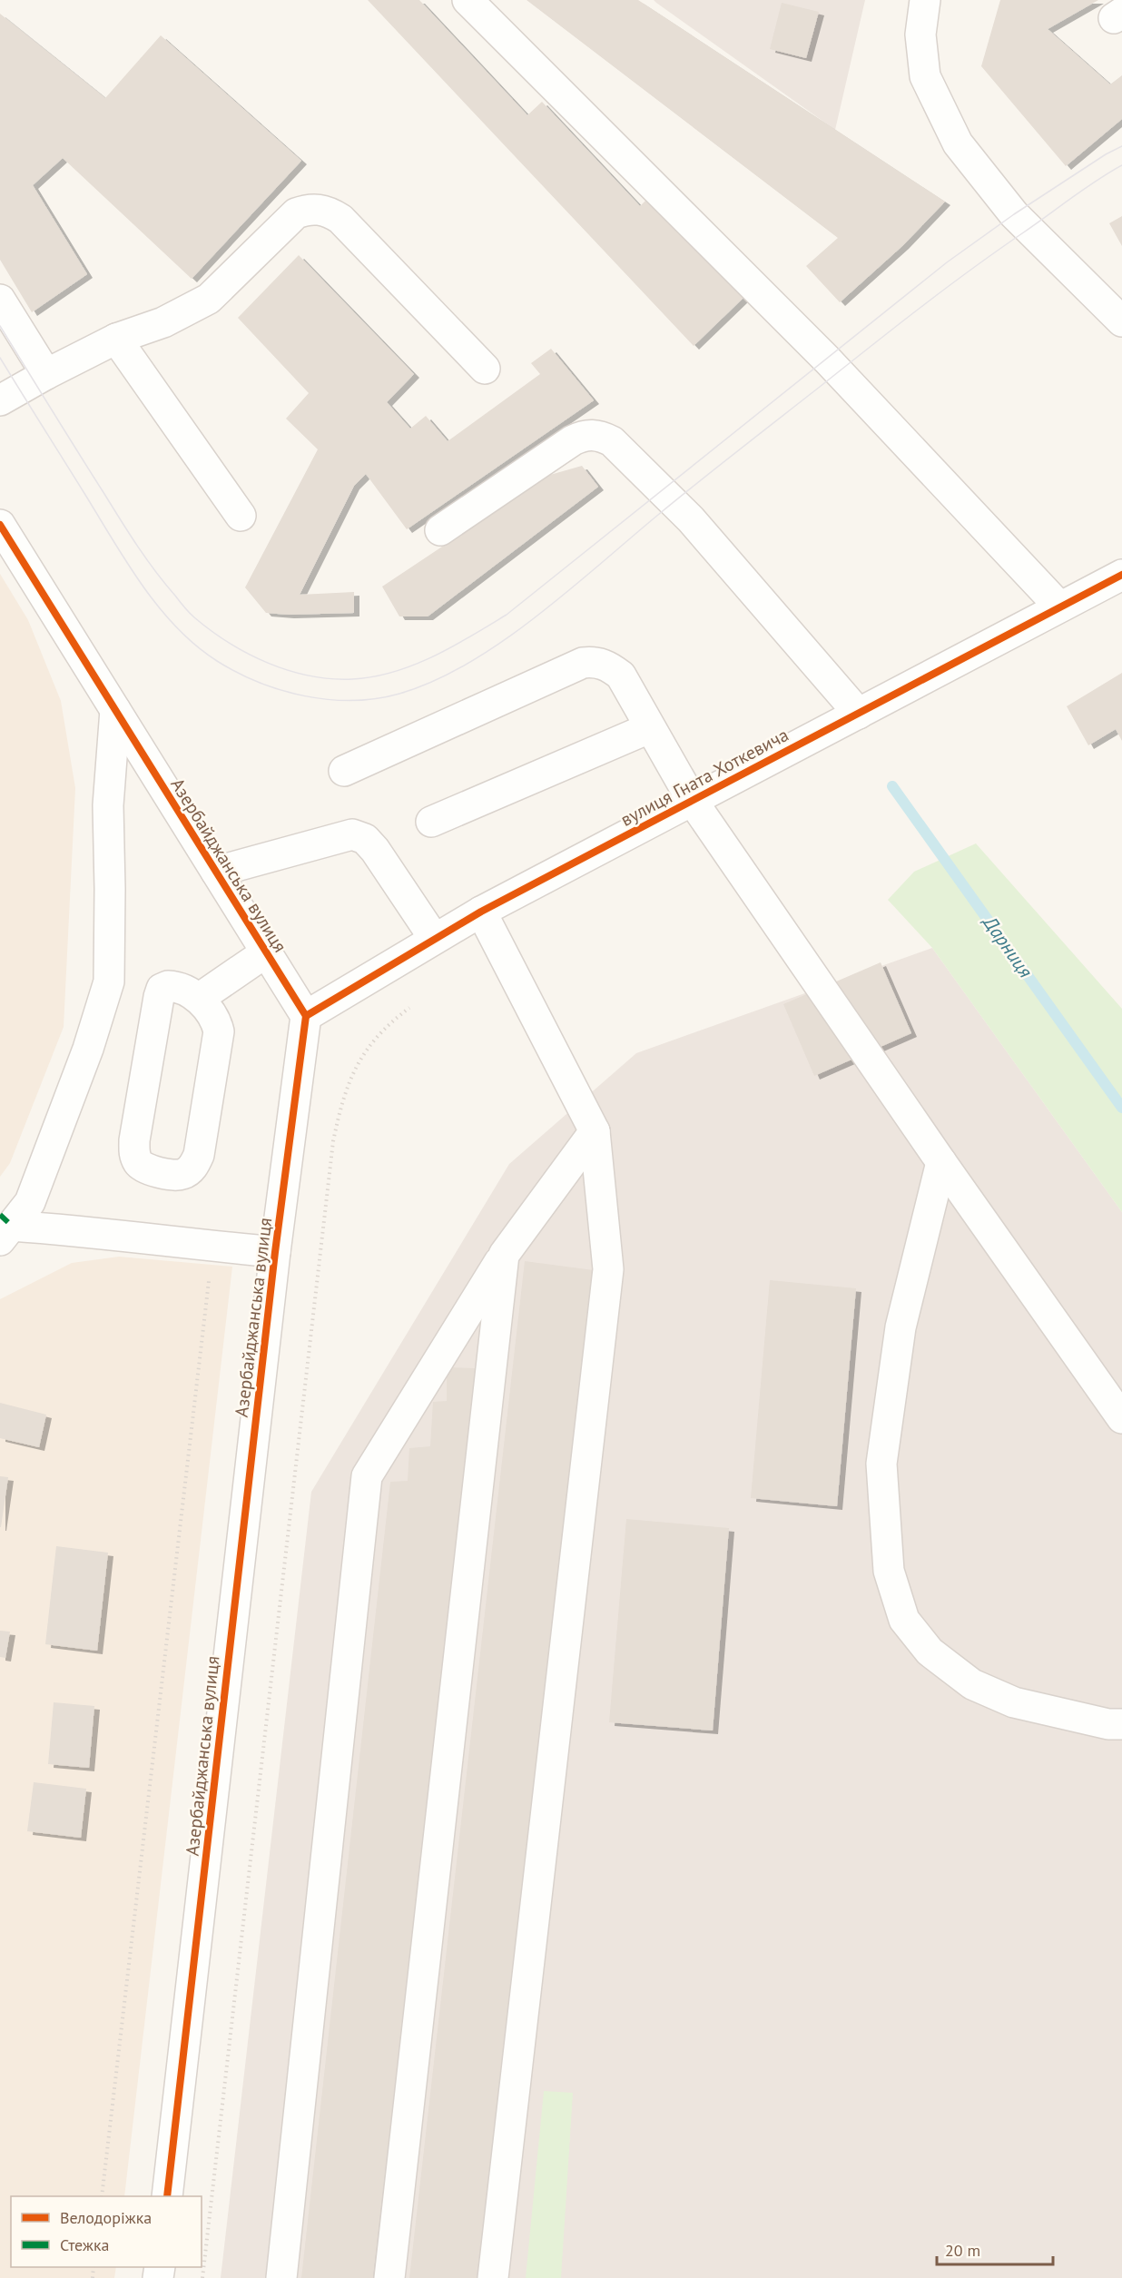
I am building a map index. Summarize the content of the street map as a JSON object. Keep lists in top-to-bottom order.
{
  "streets": {
    "street": ["вулиця Гната Хоткевича", "Азербайджанська вулиця"]
  },
  "crossings": [
    ["вулиця Гната Хоткевича", "Азербайджанська вулиця"]
  ],
  "water": ["Дарниця"],
  "legend": ["Велодоріжка", "Стежка"],
  "scale_bar": "20 m"
}
